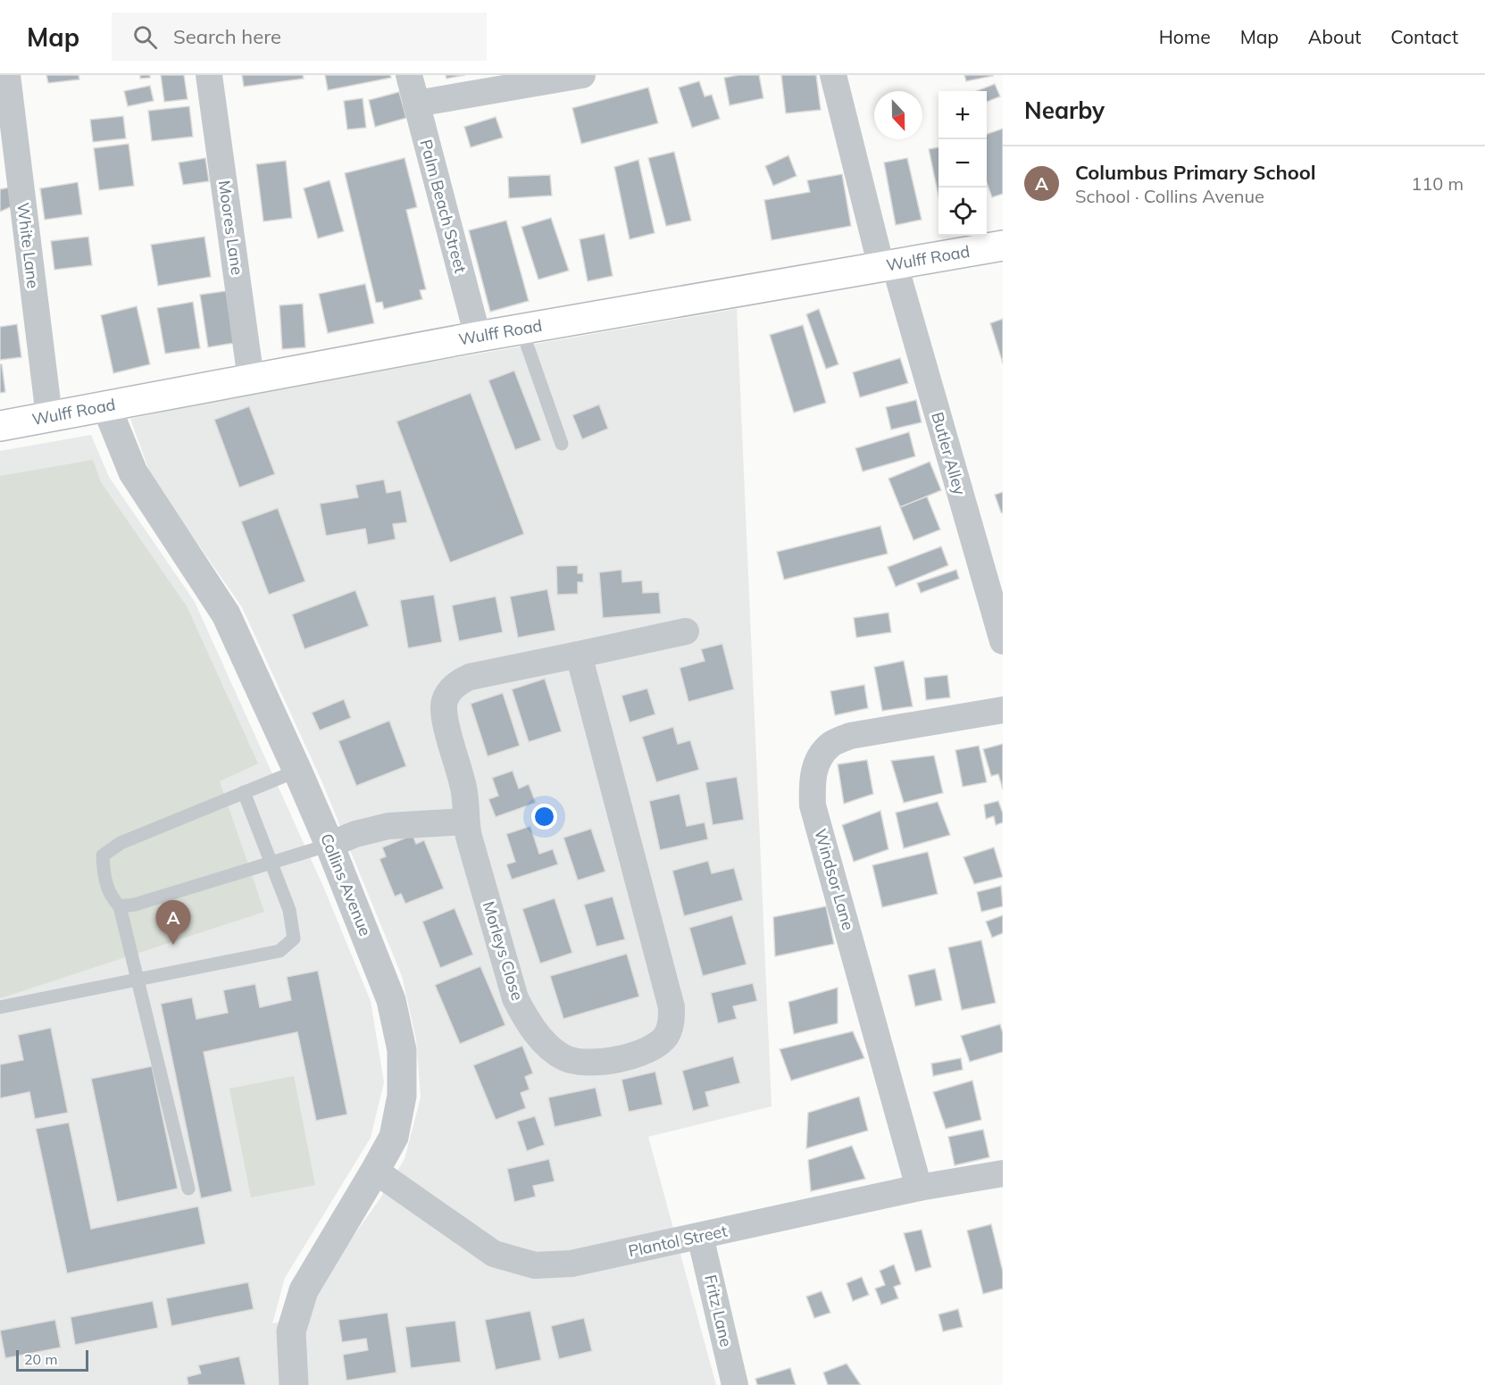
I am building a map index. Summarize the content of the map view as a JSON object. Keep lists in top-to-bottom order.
{
  "streets": {
    "main road": ["Wulff Road"],
    "street": [
      "Palm Beach Street",
      "Moores Lane",
      "White Lane",
      "Butler Alley",
      "Windsor Lane",
      "Collins Avenue",
      "Morleys Close",
      "Plantol Street",
      "Fritz Lane"
    ]
  },
  "crossings": [
    ["Palm Beach Street", "Wulff Road"],
    ["Moores Lane", "Wulff Road"],
    ["White Lane", "Wulff Road"],
    ["Wulff Road", "Butler Alley"],
    ["Wulff Road", "Collins Avenue"],
    ["Windsor Lane", "Plantol Street"],
    ["Collins Avenue", "Plantol Street"],
    ["Plantol Street", "Fritz Lane"]
  ],
  "scale_bar": "20 m",
  "north": "bottom",
  "page": {
    "header": "Map",
    "search": "Search here",
    "nav": [
      "Home",
      "Map",
      "About",
      "Contact"
    ],
    "heading": "Nearby",
    "map_buttons": ["+", "−"],
    "list": [
      {
        "mark": "A",
        "name": "Columbus Primary School",
        "note": "School · Collins Avenue",
        "value": "110 m"
      }
    ],
    "pins": "A",
    "scale": "20 m"
  }
}
